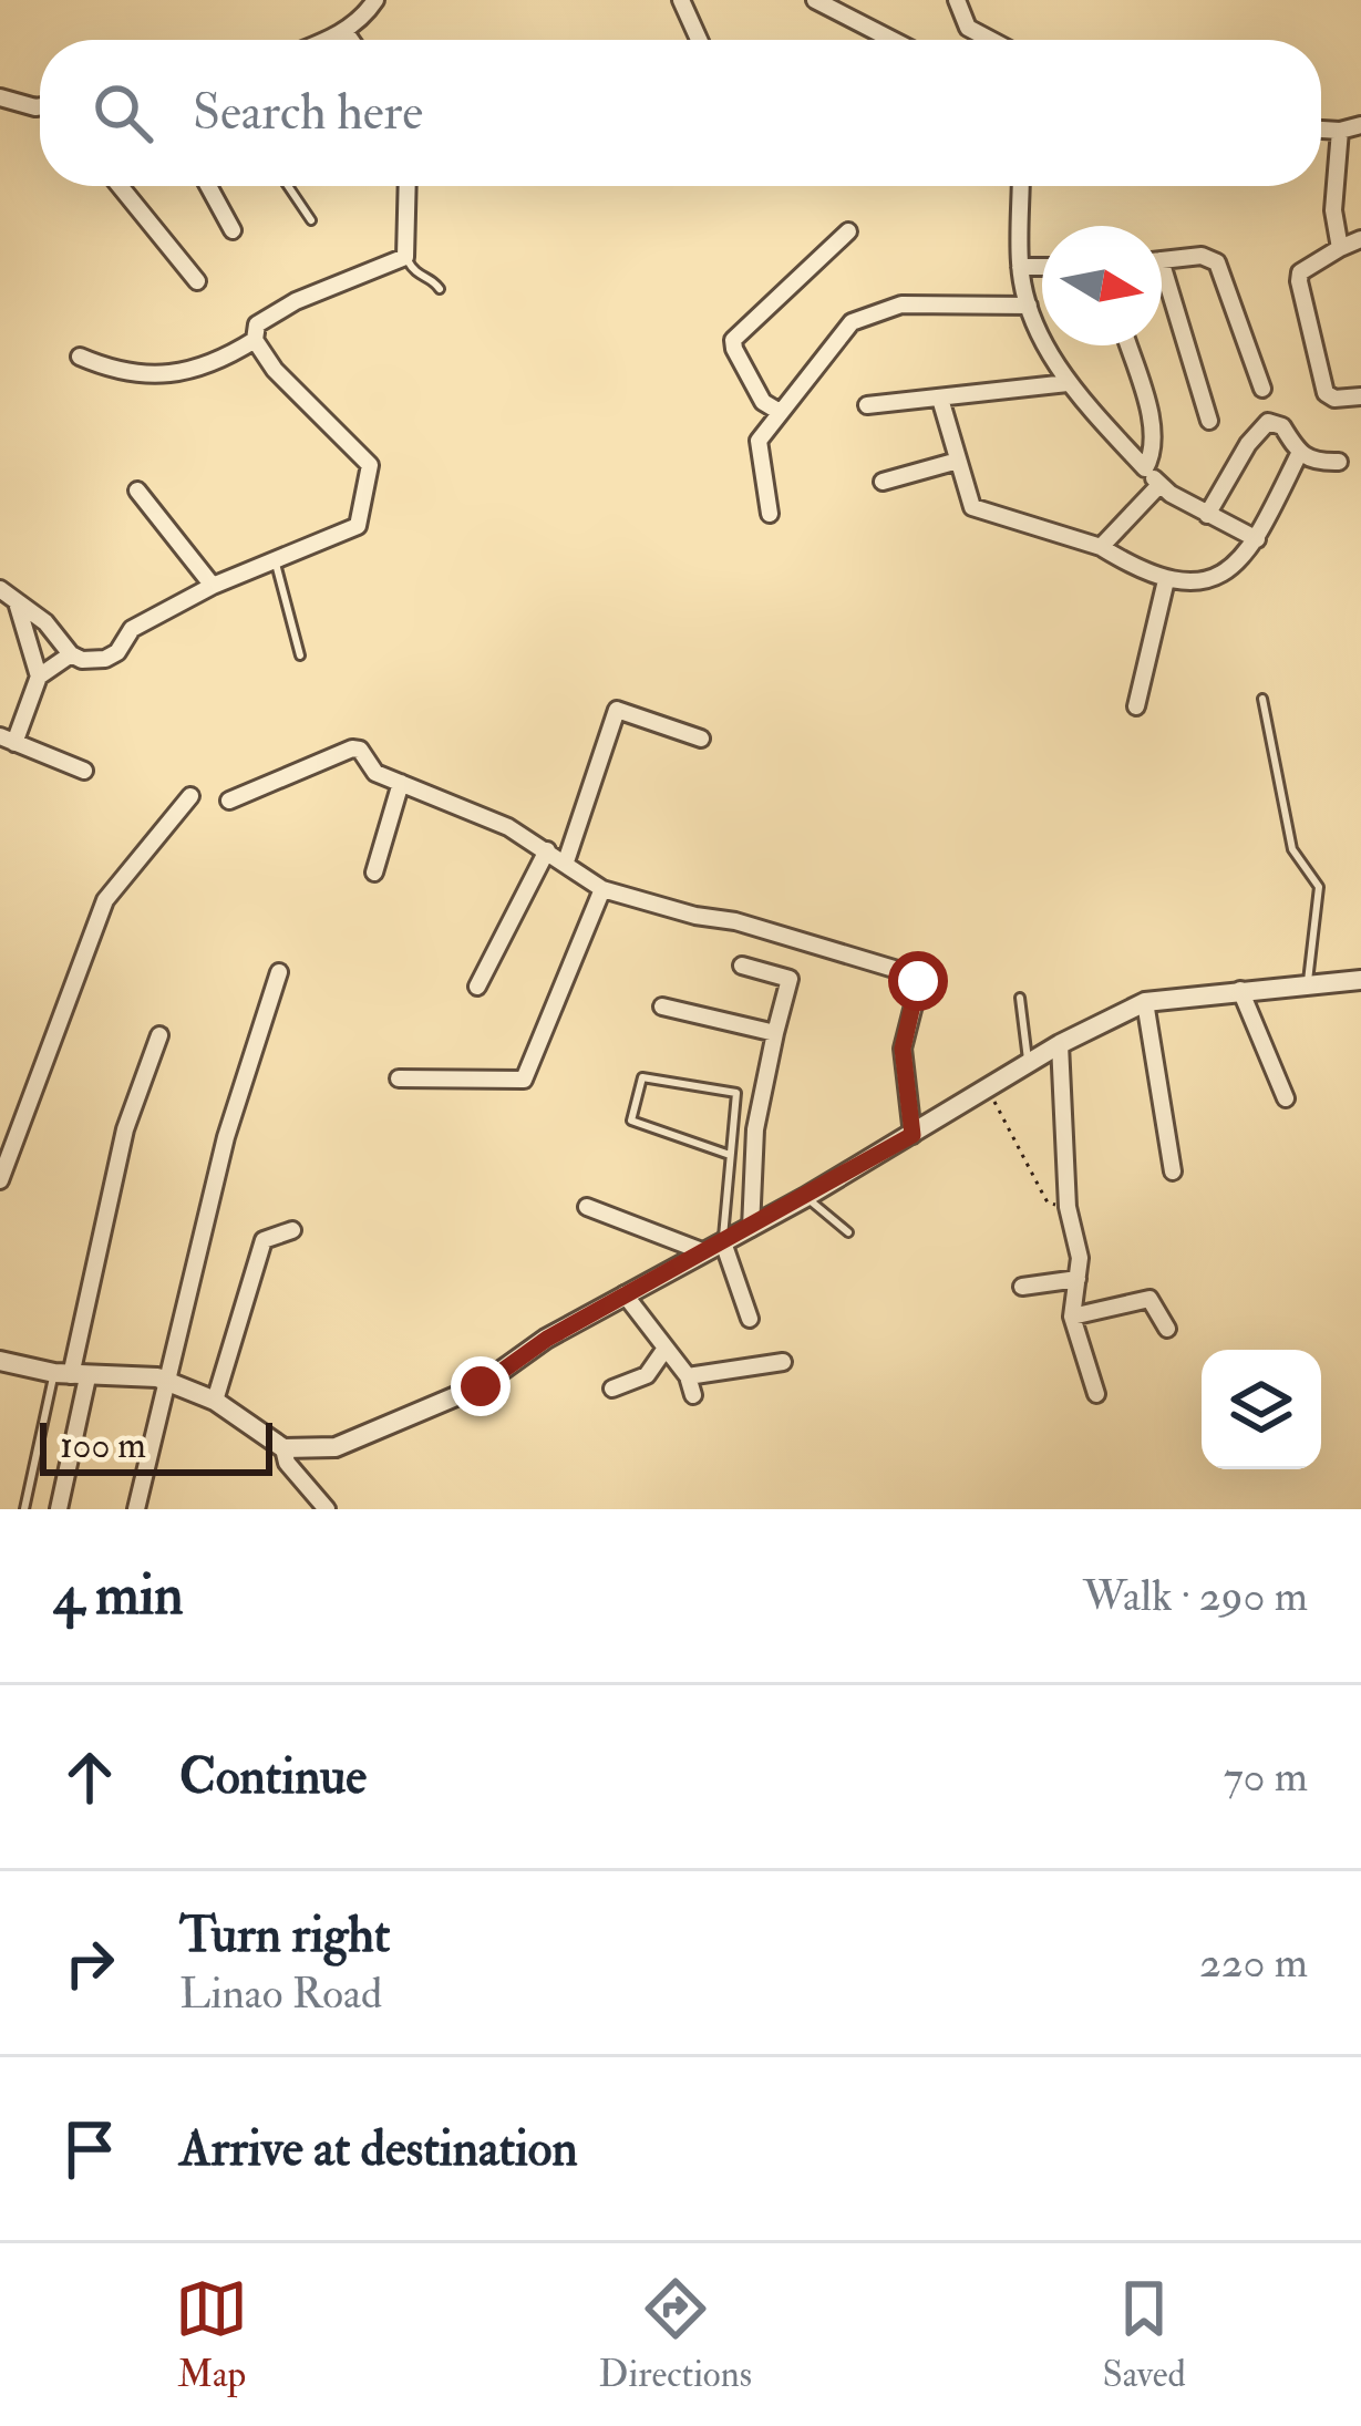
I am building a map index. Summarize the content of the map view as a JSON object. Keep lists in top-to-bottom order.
{
  "scale_bar": "100 m",
  "north": "right",
  "page": {
    "search": "Search here",
    "scale": "100 m",
    "heading": ["4 min", "Walk · 290 m"],
    "list": [
      ["Continue", "70 m"],
      ["Turn right", "Linao Road", "220 m"],
      "Arrive at destination"
    ],
    "nav": ["Map", "Directions", "Saved"]
  }
}
